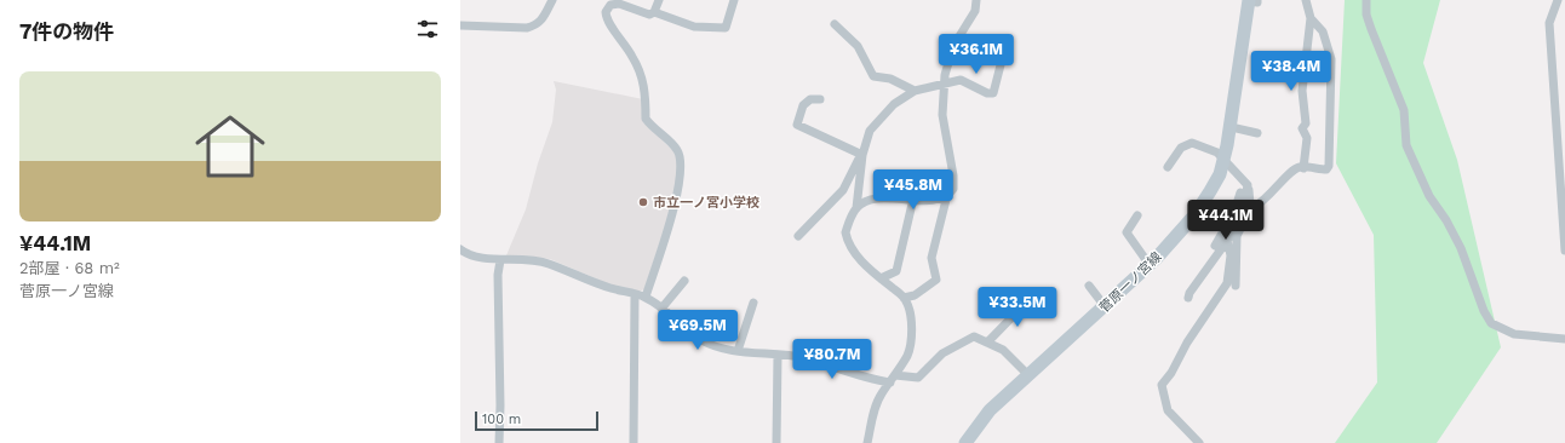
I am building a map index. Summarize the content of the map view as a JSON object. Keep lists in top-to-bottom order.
{
  "streets": {
    "main road": ["菅原一ノ宮線"]
  },
  "places": ["市立一ノ宮小学校"],
  "scale_bar": "100 m",
  "page": {
    "heading": "7件の物件",
    "price": [
      "¥36.1M",
      "¥38.4M",
      "¥45.8M",
      "¥44.1M",
      "¥33.5M",
      "¥69.5M",
      "¥80.7M"
    ],
    "list": [
      {
        "name": "¥44.1M",
        "note": "2部屋 · 68 m² · 菅原一ノ宮線"
      }
    ],
    "scale": "100 m"
  }
}
